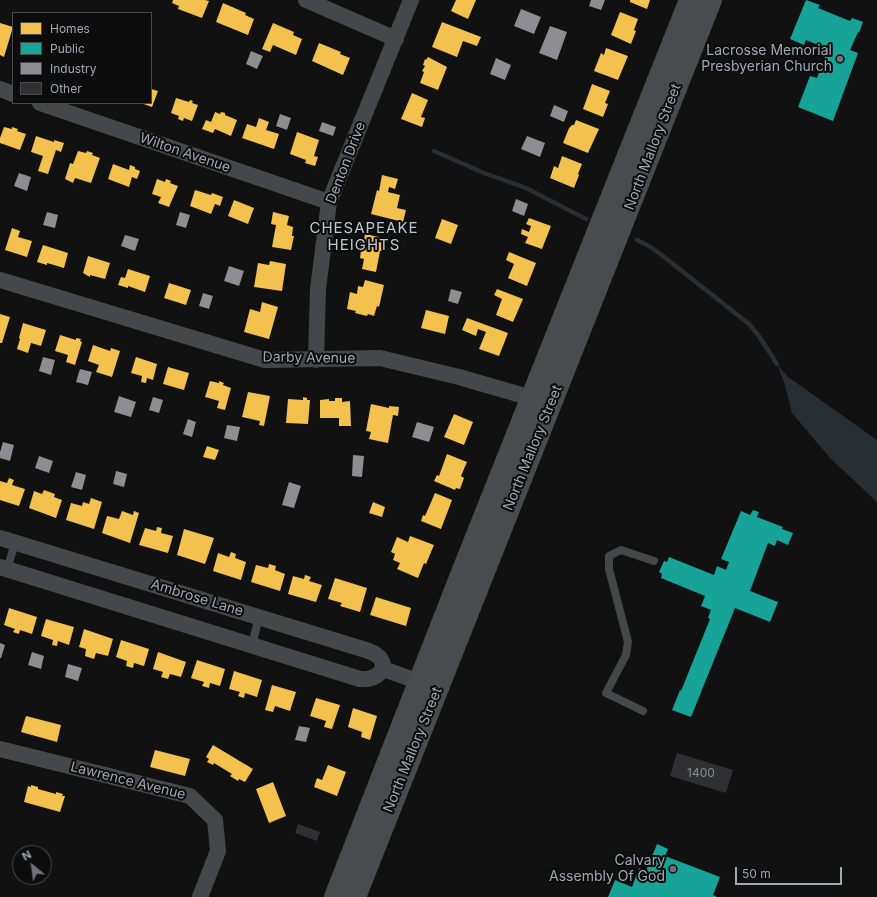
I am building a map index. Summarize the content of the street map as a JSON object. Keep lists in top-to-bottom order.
{
  "streets": {
    "main road": ["North Mallory Street"],
    "street": [
      "Wilton Avenue",
      "Denton Drive",
      "Darby Avenue",
      "Ambrose Lane",
      "Lawrence Avenue"
    ]
  },
  "crossings": [
    ["North Mallory Street", "Darby Avenue"],
    ["Wilton Avenue", "Denton Drive"],
    ["Denton Drive", "Darby Avenue"]
  ],
  "districts": ["CHESAPEAKE HEIGHTS"],
  "places": ["Lacrosse Memorial Presbyerian Church", "Calvary Assembly Of God"],
  "house_numbers": ["1400"],
  "legend": [
    "Homes",
    "Public",
    "Industry",
    "Other"
  ],
  "scale_bar": "50 m",
  "north": "top left"
}
